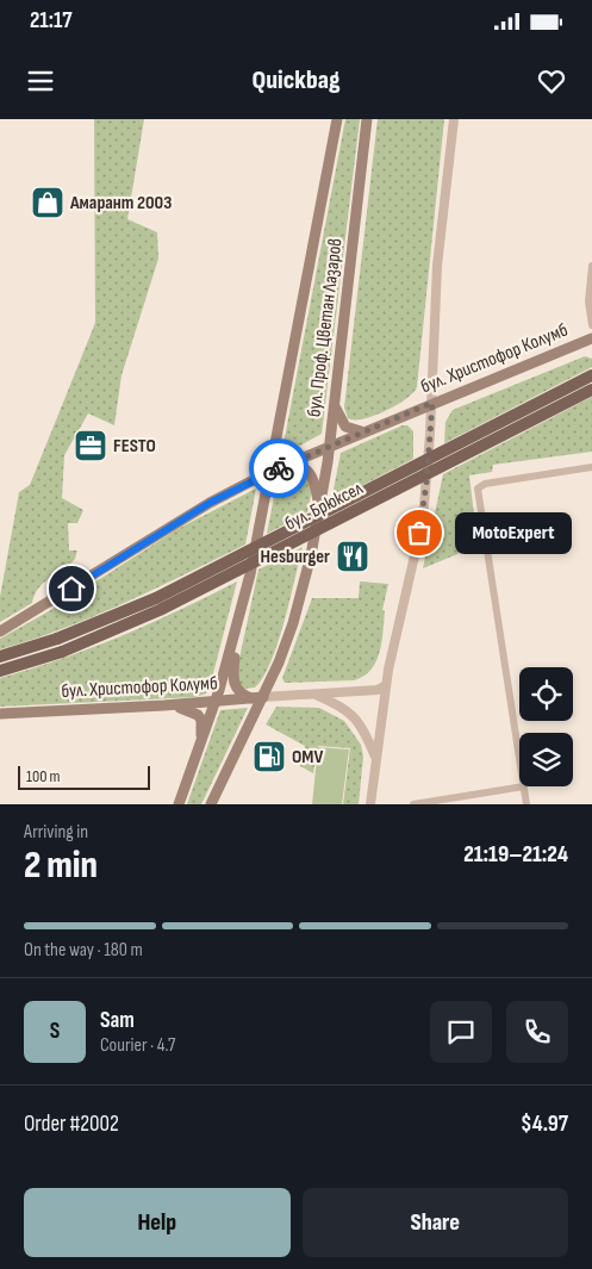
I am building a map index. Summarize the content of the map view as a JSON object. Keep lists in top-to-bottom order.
{
  "streets": {
    "main road": ["бул. Проф. Цветан Лазаров", "бул. Христофор Колумб", "бул. Брюксел"]
  },
  "crossings": [
    ["бул. Проф. Цветан Лазаров", "бул. Христофор Колумб"]
  ],
  "places": {
    "shop": ["Амарант 2003"],
    "office": ["FESTO"],
    "other": ["MotoExpert"],
    "restaurant": ["Hesburger"],
    "fuel station": ["OMV"]
  },
  "scale_bar": "100 m",
  "page": {
    "status": "21:17",
    "header": "Quickbag",
    "bubble": "MotoExpert",
    "scale": "100 m",
    "heading": ["2 min", "Arriving in", "21:19–21:24"],
    "panel": [
      "Sam",
      "Courier · 4.7",
      "Order #2002",
      "$4.97"
    ],
    "bar": "On the way · 180 m",
    "round": "S",
    "buttons": ["Help", "Share"]
  }
}
